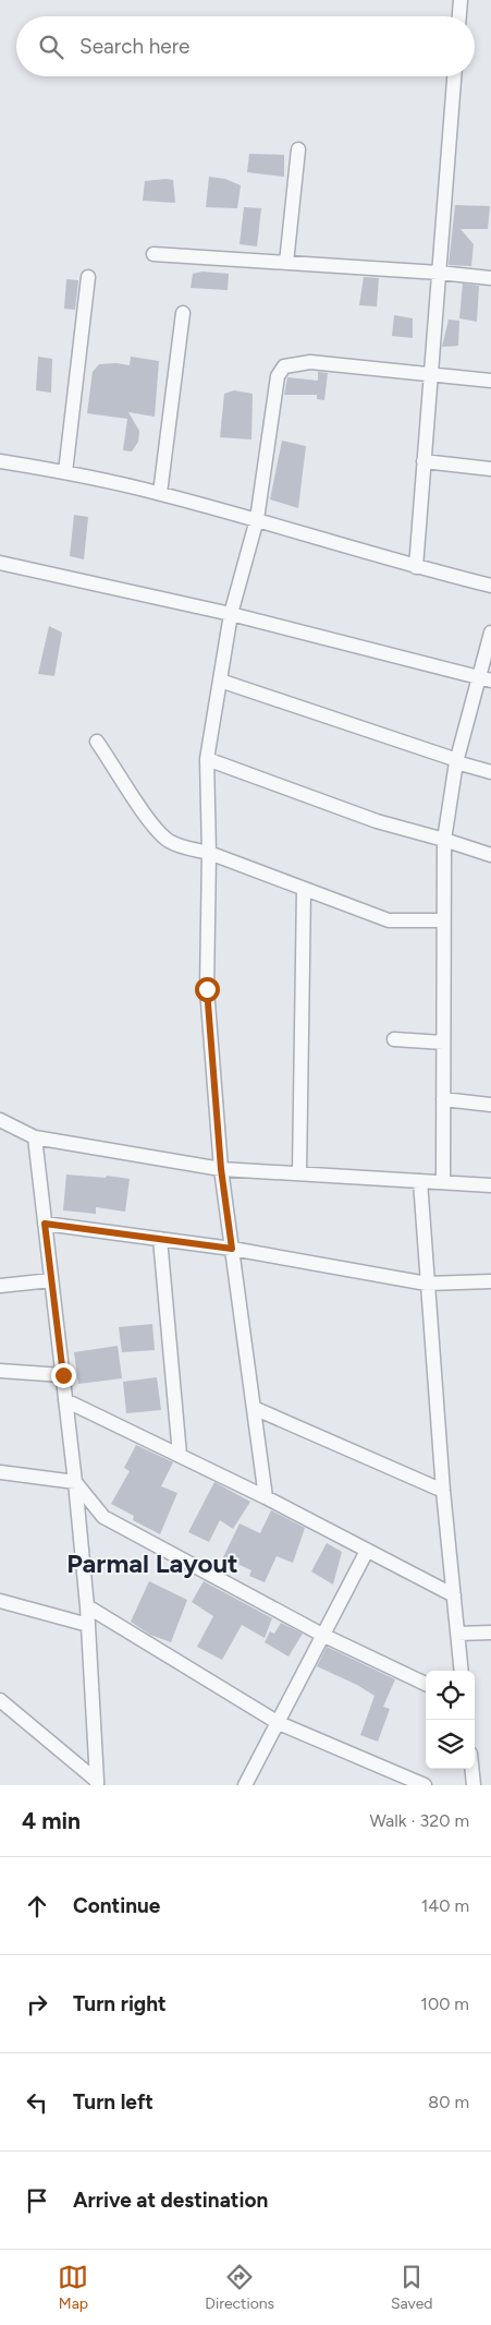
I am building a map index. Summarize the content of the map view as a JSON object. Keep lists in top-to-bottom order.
{
  "districts": ["Parmal Layout"],
  "page": {
    "search": "Search here",
    "heading": ["4 min", "Walk · 320 m"],
    "list": [
      ["Continue", "140 m"],
      ["Turn right", "100 m"],
      ["Turn left", "80 m"],
      "Arrive at destination"
    ],
    "nav": ["Map", "Directions", "Saved"]
  }
}
